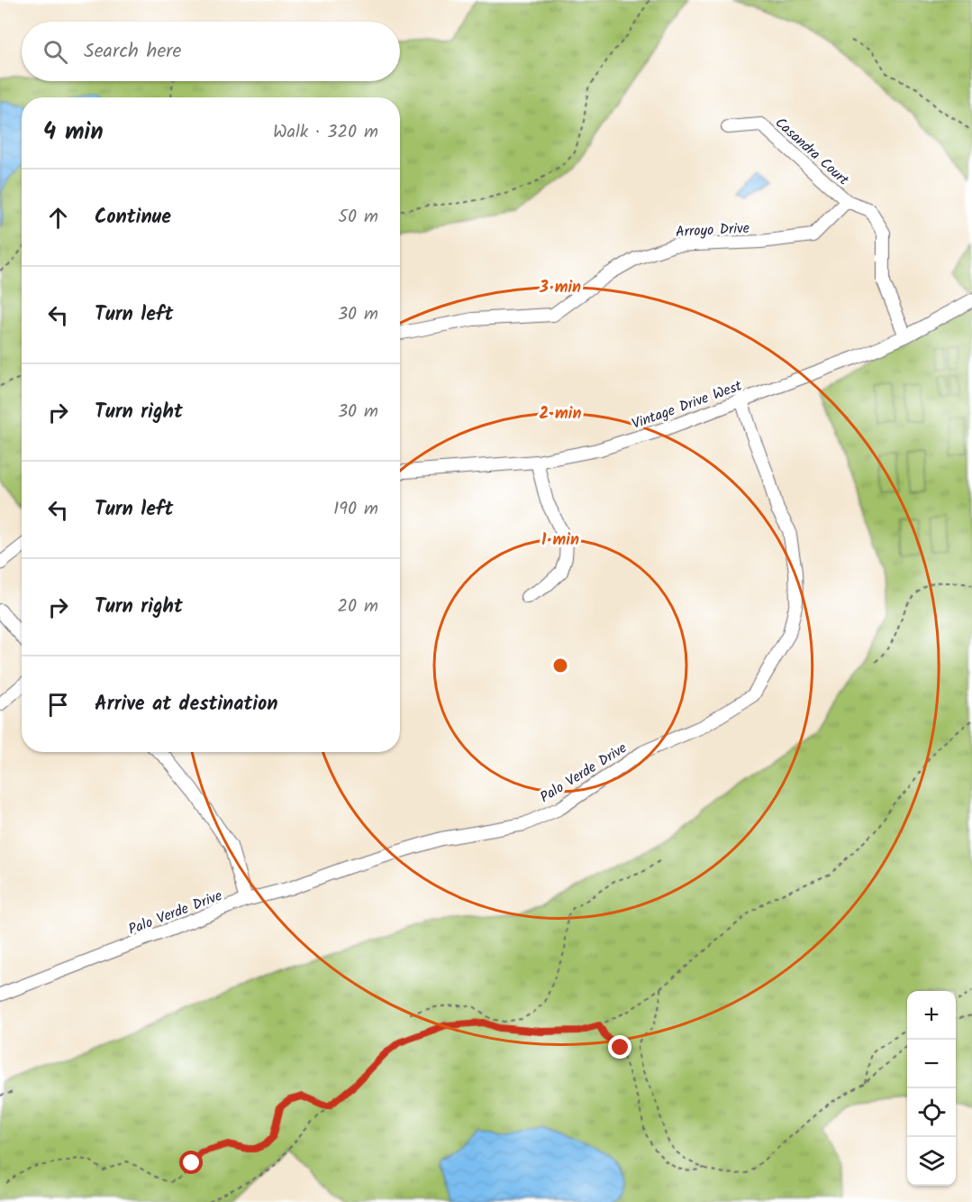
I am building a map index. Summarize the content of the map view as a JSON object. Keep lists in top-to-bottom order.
{
  "streets": {
    "street": [
      "Casandra Court",
      "Arroyo Drive",
      "Vintage Drive West",
      "Palo Verde Drive"
    ]
  },
  "crossings": [
    ["Casandra Court", "Arroyo Drive"],
    ["Casandra Court", "Vintage Drive West"],
    ["Vintage Drive West", "Palo Verde Drive"]
  ],
  "page": {
    "search": "Search here",
    "heading": ["4 min", "Walk · 320 m"],
    "list": [
      ["Continue", "50 m"],
      ["Turn left", "30 m"],
      ["Turn right", "30 m"],
      ["Turn left", "190 m"],
      ["Turn right", "20 m"],
      "Arrive at destination"
    ],
    "map_buttons": ["+", "−"]
  },
  "rings": ["3 min", "2 min", "1 min"]
}
